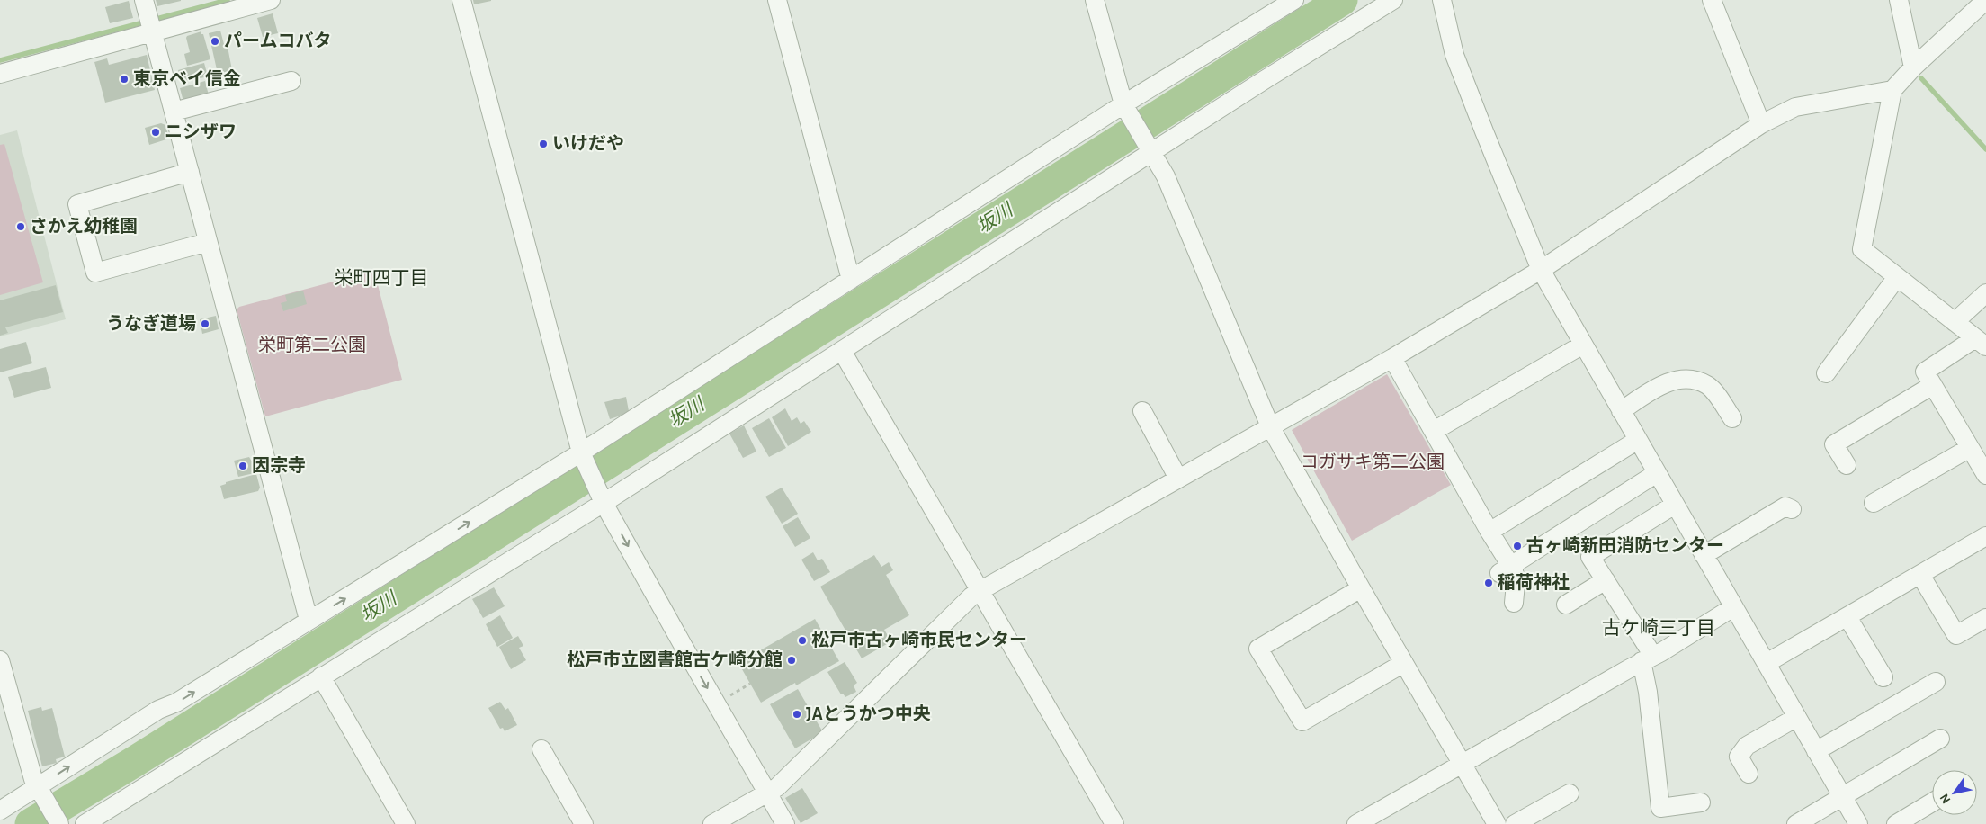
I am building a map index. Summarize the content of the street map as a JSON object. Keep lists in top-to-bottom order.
{
  "districts": ["栄町四丁目", "古ケ崎三丁目"],
  "water": ["坂川"],
  "parks": ["栄町第二公園", "コガサキ第二公園"],
  "places": [
    "パームコバタ",
    "東京ベイ信金",
    "ニシザワ",
    "いけだや",
    "さかえ幼稚園",
    "うなぎ道場",
    "因宗寺",
    "古ヶ崎新田消防センター",
    "稲荷神社",
    "松戸市古ヶ崎市民センター",
    "松戸市立図書館古ケ崎分館",
    "JAとうかつ中央"
  ],
  "north": "bottom left"
}
